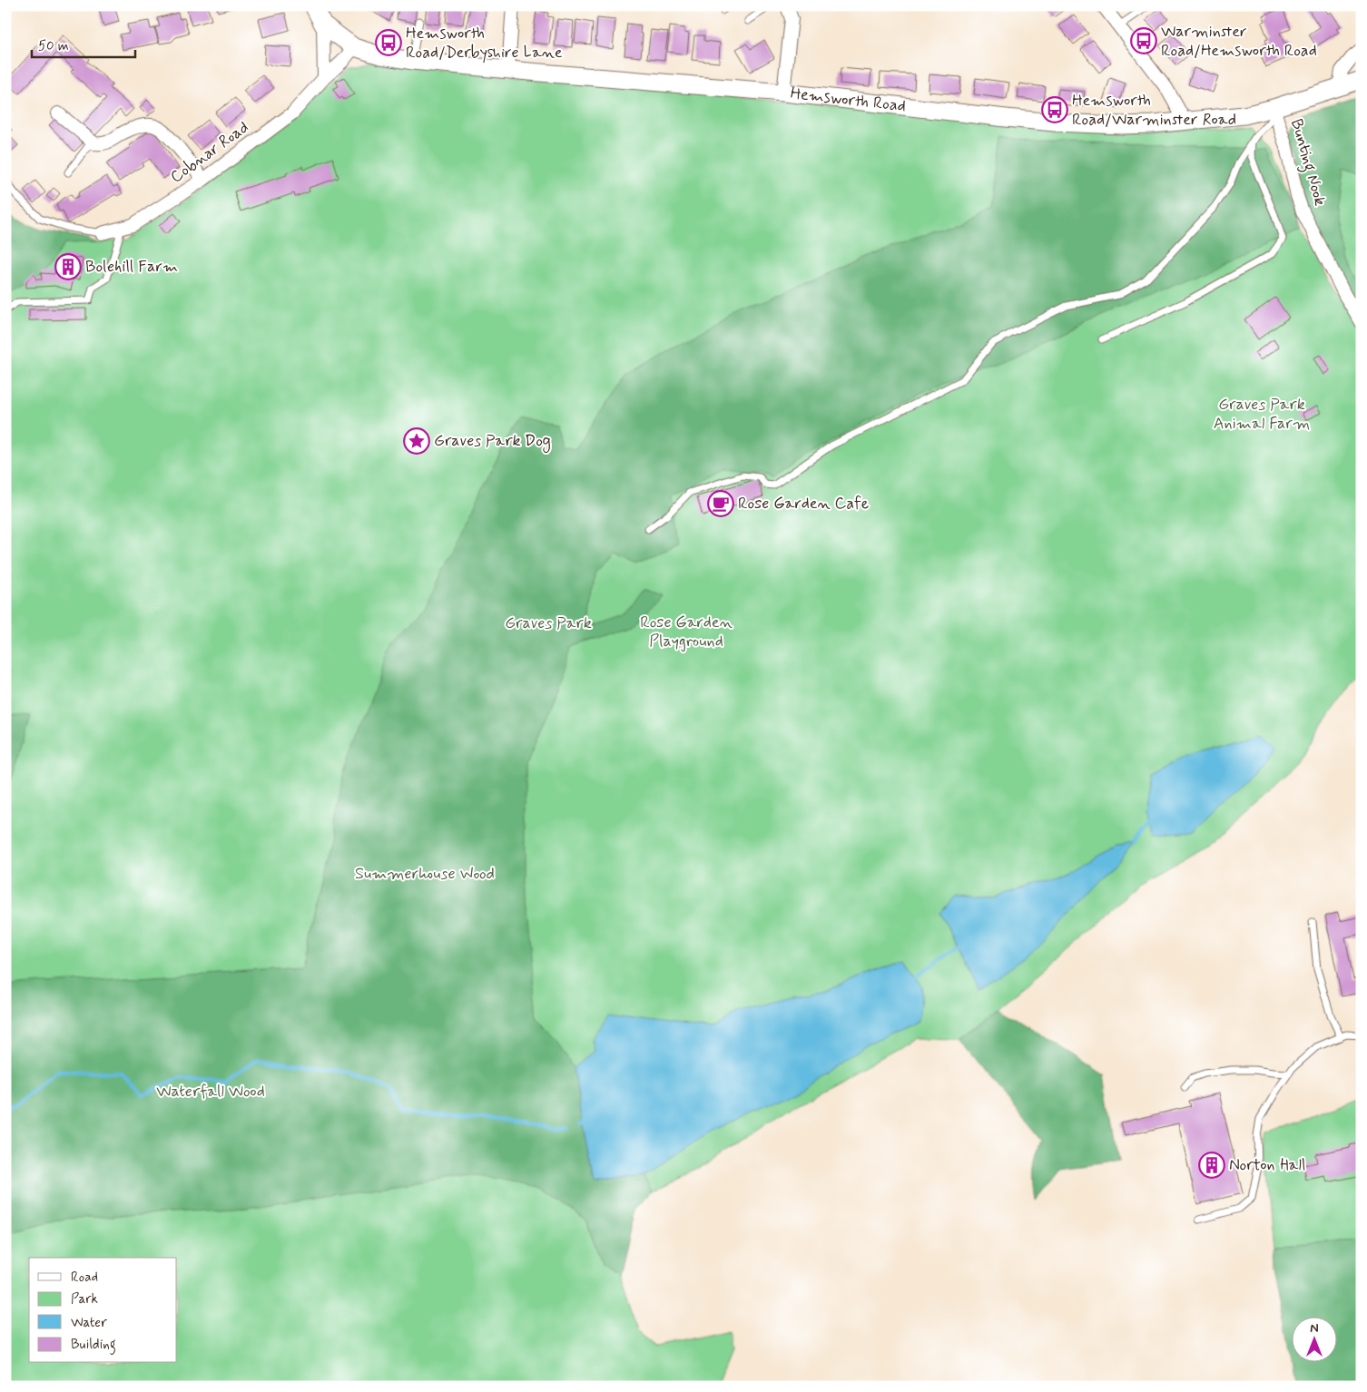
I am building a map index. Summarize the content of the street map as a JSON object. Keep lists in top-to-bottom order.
{
  "streets": {
    "street": ["Hemsworth Road", "Cobnar Road", "Bunting Nook"]
  },
  "crossings": [
    ["Hemsworth Road", "Cobnar Road"],
    ["Hemsworth Road", "Bunting Nook"]
  ],
  "parks": [
    "Graves Park Animal Farm",
    "Rose Garden Playground",
    "Graves Park",
    "Summerhouse Wood",
    "Waterfall Wood"
  ],
  "places": {
    "bus stop": ["Warminster Road/Hemsworth Road", "Hemsworth Road/Derbyshire Lane", "Hemsworth Road/Warminster Road"],
    "building": ["Bolehill Farm", "Norton Hall"],
    "place": ["Graves Park Dog"],
    "cafe": ["Rose Garden Cafe"]
  },
  "legend": [
    "Road",
    "Park",
    "Water",
    "Building"
  ],
  "scale_bar": "50 m",
  "north": "top"
}
